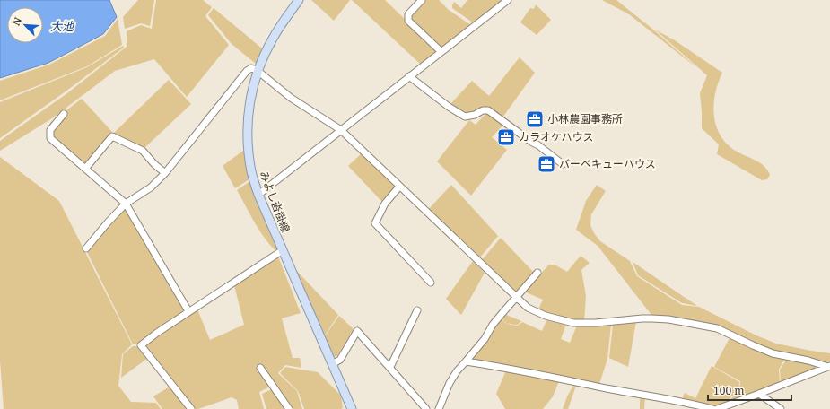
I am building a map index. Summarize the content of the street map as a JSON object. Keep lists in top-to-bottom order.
{
  "streets": {
    "main road": ["みよし沓掛線"]
  },
  "water": ["大池"],
  "places": {
    "office": ["小林農園事務所", "カラオケハウス", "バーベキューハウス"]
  },
  "scale_bar": "100 m",
  "north": "top left"
}
